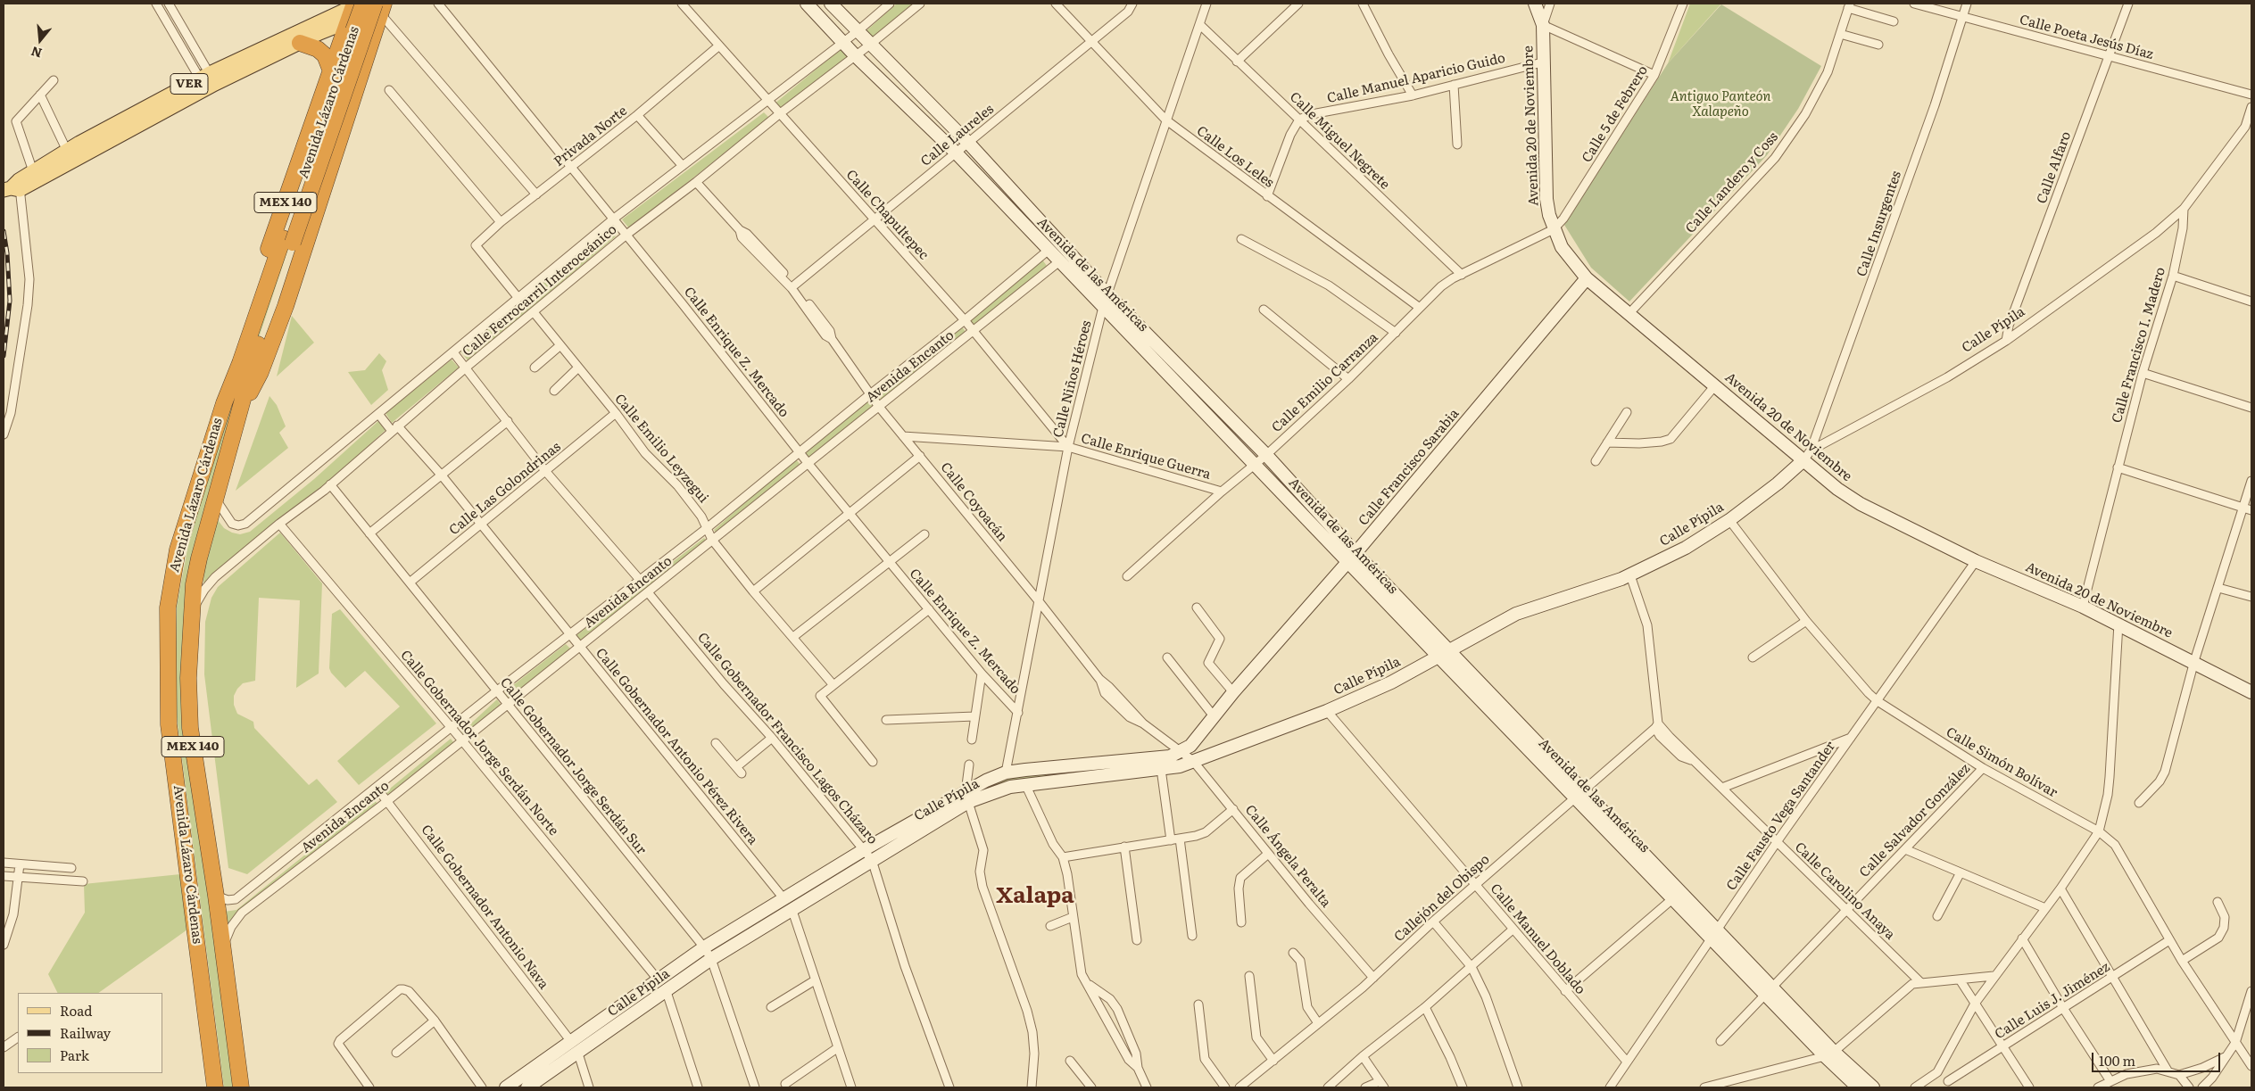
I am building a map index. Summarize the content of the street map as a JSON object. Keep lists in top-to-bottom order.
{
  "streets": {
    "highway": ["Avenida Lázaro Cárdenas", "MEX 140"],
    "main road": [
      "VER",
      "Avenida 20 de Noviembre",
      "Avenida de las Américas",
      "Calle Pípila",
      "Calle Francisco Sarabia"
    ],
    "street": [
      "Calle Poeta Jesús Díaz",
      "Calle Manuel Aparicio Guido",
      "Calle 5 de Febrero",
      "Calle Laureles",
      "Privada Norte",
      "Calle Miguel Negrete",
      "Calle Los Leles",
      "Calle Alfaro",
      "Calle Landero y Coss",
      "Calle Chapultepec",
      "Calle Insurgentes",
      "Calle Ferrocarril Interoceánico",
      "Calle Francisco I. Madero",
      "Calle Enrique Z. Mercado",
      "Avenida Encanto",
      "Calle Niños Héroes",
      "Calle Emilio Carranza",
      "Calle Emilio Leyzegui",
      "Calle Enrique Guerra",
      "Calle Las Golondrinas",
      "Calle Coyoacán",
      "Calle Gobernador Francisco Lagos Cházaro",
      "Calle Gobernador Jorge Serdán Norte",
      "Calle Gobernador Antonio Pérez Rivera",
      "Calle Simón Bolívar",
      "Calle Gobernador Jorge Serdán Sur",
      "Calle Fausto Vega Santander",
      "Calle Salvador González",
      "Calle Ángela Peralta",
      "Calle Carolino Anaya",
      "Callejón del Obispo",
      "Calle Gobernador Antonio Nava",
      "Calle Manuel Doblado",
      "Calle Luis J. Jiménez"
    ]
  },
  "crossings": [
    ["Calle Poeta Jesús Díaz", "Calle Alfaro"],
    ["Calle Poeta Jesús Díaz", "Calle Insurgentes"],
    ["Calle Manuel Aparicio Guido", "Avenida 20 de Noviembre"],
    ["Calle Manuel Aparicio Guido", "Calle Miguel Negrete"],
    ["VER", "Avenida Lázaro Cárdenas"],
    ["VER", "MEX 140"],
    ["Avenida Lázaro Cárdenas", "MEX 140"],
    ["Avenida Lázaro Cárdenas", "Calle Ferrocarril Interoceánico"],
    ["Avenida Lázaro Cárdenas", "Avenida Encanto"],
    ["Calle 5 de Febrero", "Avenida 20 de Noviembre"],
    ["Calle 5 de Febrero", "Calle Emilio Carranza"],
    ["Avenida 20 de Noviembre", "Calle Landero y Coss"],
    ["Avenida 20 de Noviembre", "Calle Insurgentes"],
    ["Avenida 20 de Noviembre", "Calle Pípila"],
    ["Avenida 20 de Noviembre", "Calle Francisco I. Madero"],
    ["Avenida 20 de Noviembre", "Calle Emilio Carranza"],
    ["Avenida 20 de Noviembre", "Calle Francisco Sarabia"],
    ["Avenida 20 de Noviembre", "Calle Fausto Vega Santander"],
    ["Calle Laureles", "Calle Los Leles"],
    ["Calle Laureles", "Calle Chapultepec"],
    ["Calle Laureles", "Avenida de las Américas"],
    ["Calle Laureles", "Calle Coyoacán"],
    ["Privada Norte", "Calle Chapultepec"],
    ["Privada Norte", "Calle Ferrocarril Interoceánico"],
    ["Privada Norte", "Calle Enrique Z. Mercado"],
    ["Calle Miguel Negrete", "Calle Niños Héroes"],
    ["Calle Miguel Negrete", "Calle Emilio Carranza"],
    ["Calle Los Leles", "Calle Niños Héroes"],
    ["Calle Los Leles", "Calle Emilio Carranza"],
    ["Calle Alfaro", "Calle Pípila"],
    ["Calle Chapultepec", "Calle Ferrocarril Interoceánico"],
    ["Calle Chapultepec", "Avenida Encanto"],
    ["Calle Chapultepec", "Calle Niños Héroes"],
    ["Calle Chapultepec", "Calle Enrique Guerra"],
    ["Calle Insurgentes", "Calle Pípila"],
    ["Avenida de las Américas", "Calle Ferrocarril Interoceánico"],
    ["Avenida de las Américas", "Calle Pípila"],
    ["Avenida de las Américas", "Avenida Encanto"],
    ["Avenida de las Américas", "Calle Niños Héroes"],
    ["Avenida de las Américas", "Calle Emilio Carranza"],
    ["Avenida de las Américas", "Calle Francisco Sarabia"],
    ["Avenida de las Américas", "Calle Fausto Vega Santander"],
    ["Avenida de las Américas", "Calle Salvador González"],
    ["Avenida de las Américas", "Callejón del Obispo"],
    ["Calle Ferrocarril Interoceánico", "Calle Enrique Z. Mercado"],
    ["Calle Ferrocarril Interoceánico", "Calle Emilio Leyzegui"],
    ["Calle Ferrocarril Interoceánico", "Calle Coyoacán"],
    ["Calle Ferrocarril Interoceánico", "Calle Gobernador Jorge Serdán Norte"],
    ["Calle Ferrocarril Interoceánico", "Calle Gobernador Antonio Pérez Rivera"],
    ["Calle Ferrocarril Interoceánico", "Calle Gobernador Jorge Serdán Sur"],
    ["Calle Pípila", "Calle Francisco I. Madero"],
    ["Calle Pípila", "Calle Niños Héroes"],
    ["Calle Pípila", "Calle Francisco Sarabia"],
    ["Calle Pípila", "Calle Coyoacán"],
    ["Calle Pípila", "Calle Gobernador Francisco Lagos Cházaro"],
    ["Calle Pípila", "Calle Gobernador Jorge Serdán Norte"],
    ["Calle Pípila", "Calle Gobernador Antonio Pérez Rivera"],
    ["Calle Pípila", "Calle Simón Bolívar"],
    ["Calle Pípila", "Calle Gobernador Jorge Serdán Sur"],
    ["Calle Pípila", "Calle Ángela Peralta"],
    ["Calle Pípila", "Calle Gobernador Antonio Nava"],
    ["Calle Pípila", "Calle Manuel Doblado"],
    ["Calle Enrique Z. Mercado", "Avenida Encanto"],
    ["Calle Enrique Z. Mercado", "Calle Niños Héroes"],
    ["Avenida Encanto", "Calle Emilio Leyzegui"],
    ["Avenida Encanto", "Calle Coyoacán"],
    ["Avenida Encanto", "Calle Gobernador Francisco Lagos Cházaro"],
    ["Avenida Encanto", "Calle Gobernador Jorge Serdán Norte"],
    ["Avenida Encanto", "Calle Gobernador Antonio Pérez Rivera"],
    ["Avenida Encanto", "Calle Gobernador Jorge Serdán Sur"],
    ["Avenida Encanto", "Calle Gobernador Antonio Nava"],
    ["Calle Niños Héroes", "Calle Enrique Guerra"],
    ["Calle Niños Héroes", "Calle Coyoacán"],
    ["Calle Emilio Carranza", "Calle Enrique Guerra"],
    ["Calle Emilio Leyzegui", "Calle Las Golondrinas"],
    ["Calle Enrique Guerra", "Calle Coyoacán"],
    ["Calle Francisco Sarabia", "Calle Coyoacán"],
    ["Calle Francisco Sarabia", "Calle Ángela Peralta"],
    ["Calle Las Golondrinas", "Calle Gobernador Antonio Pérez Rivera"],
    ["Calle Las Golondrinas", "Calle Gobernador Jorge Serdán Sur"],
    ["Calle Coyoacán", "Calle Ángela Peralta"],
    ["Calle Simón Bolívar", "Calle Fausto Vega Santander"],
    ["Calle Simón Bolívar", "Calle Salvador González"],
    ["Calle Simón Bolívar", "Calle Luis J. Jiménez"],
    ["Calle Fausto Vega Santander", "Calle Carolino Anaya"],
    ["Calle Fausto Vega Santander", "Calle Manuel Doblado"],
    ["Calle Salvador González", "Calle Carolino Anaya"],
    ["Calle Ángela Peralta", "Callejón del Obispo"],
    ["Calle Carolino Anaya", "Callejón del Obispo"],
    ["Callejón del Obispo", "Calle Manuel Doblado"]
  ],
  "districts": ["Xalapa"],
  "parks": ["Antiguo Panteón Xalapeño"],
  "legend": ["Road", "Railway", "Park"],
  "scale_bar": "100 m",
  "north": "bottom"
}
